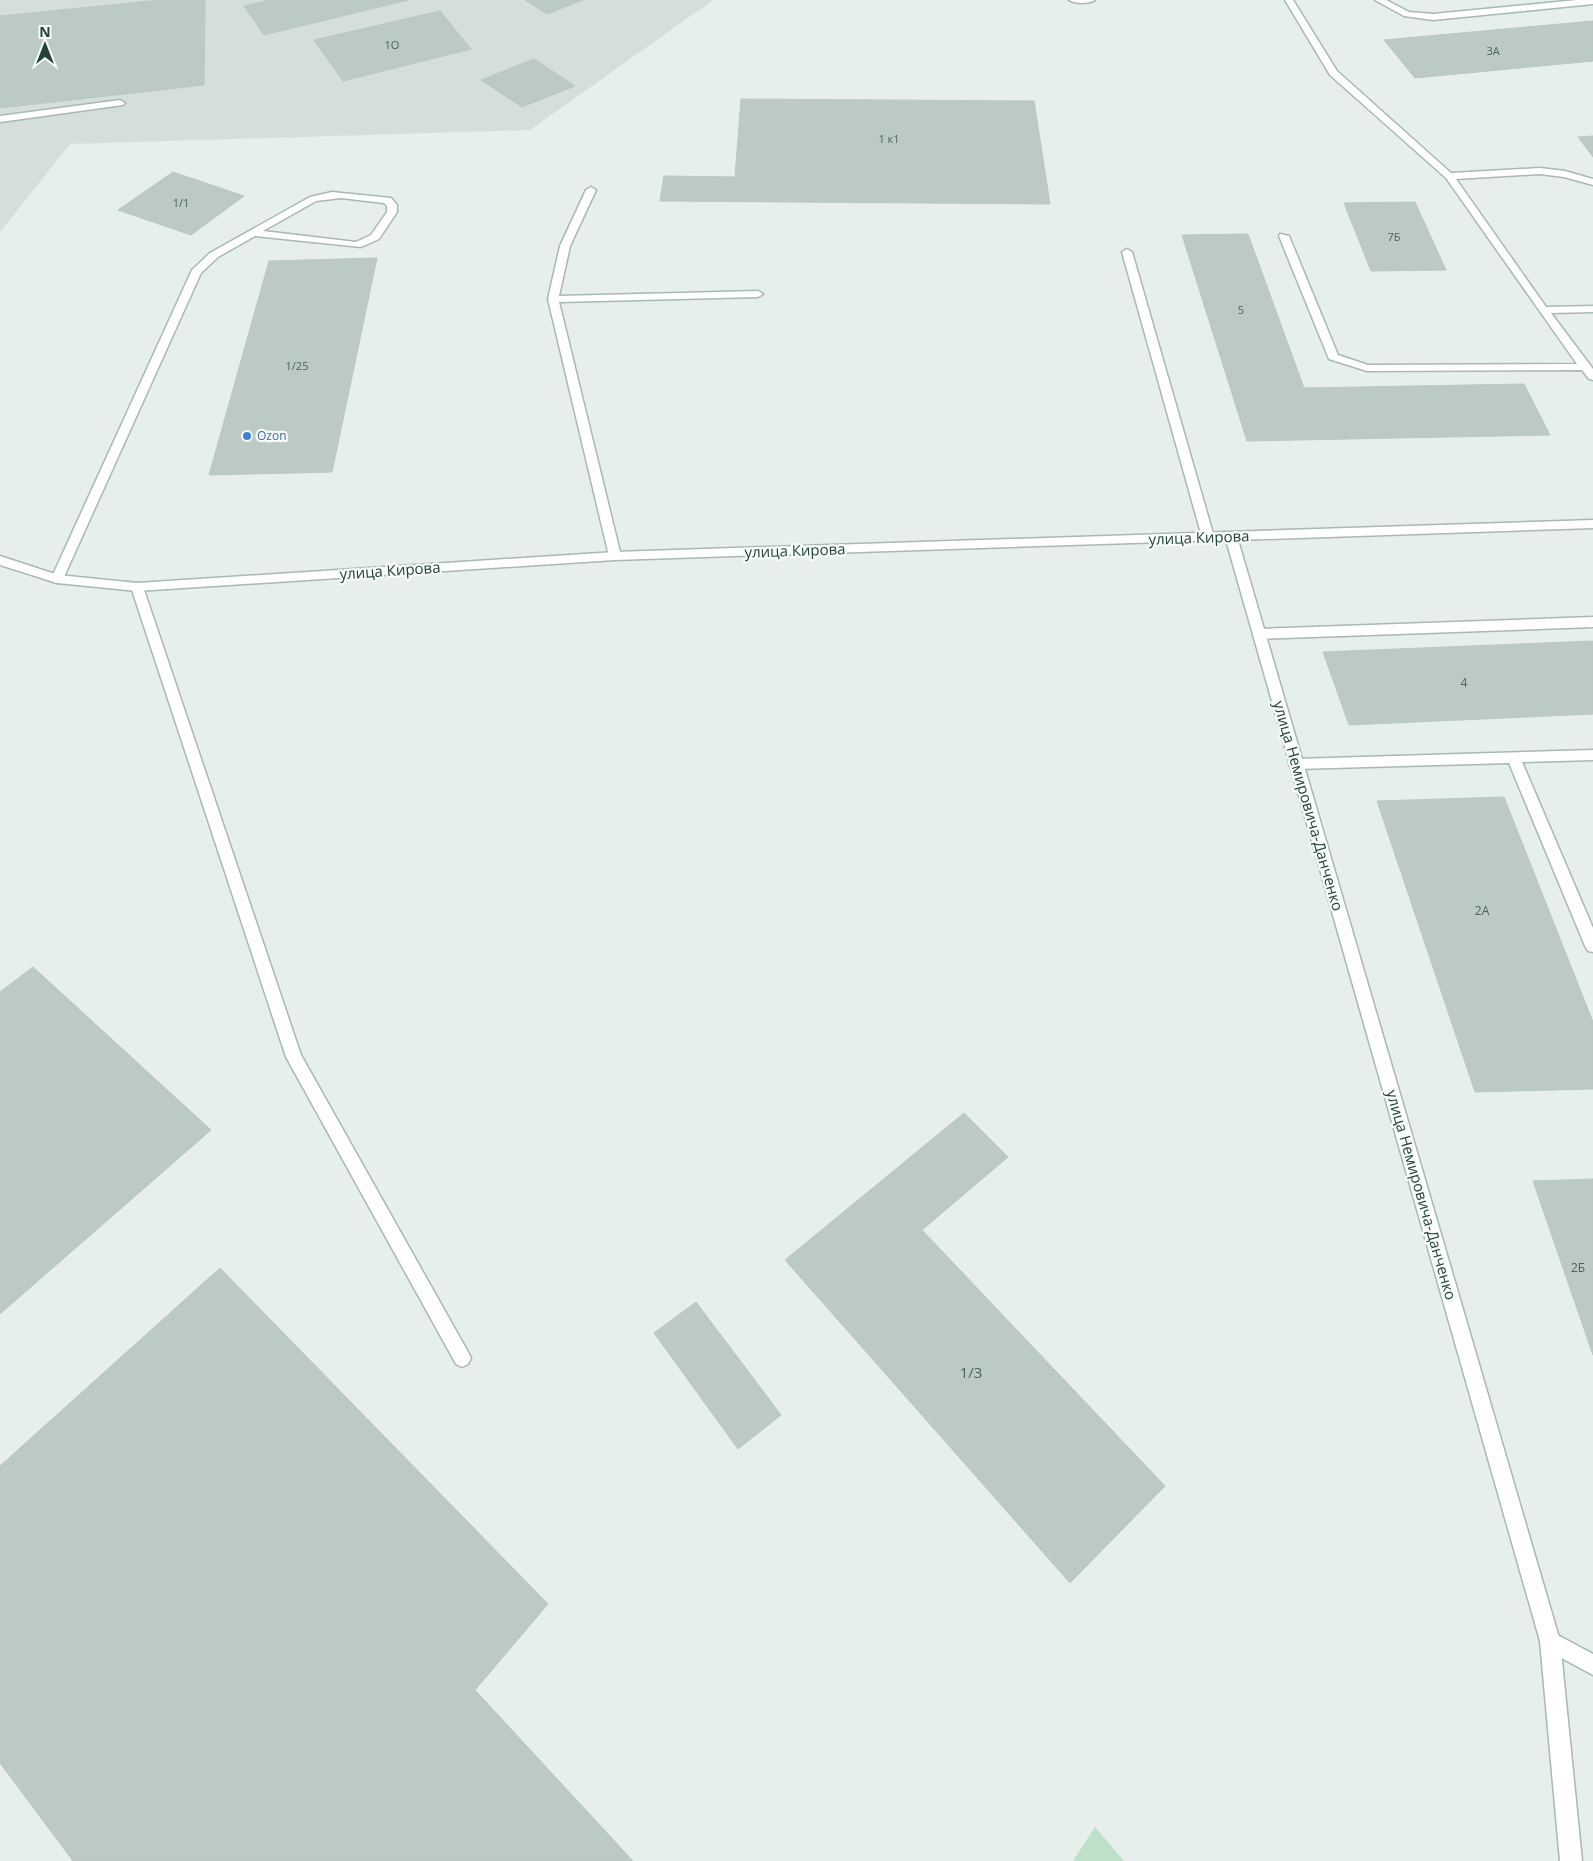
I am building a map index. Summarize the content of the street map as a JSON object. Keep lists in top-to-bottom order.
{
  "streets": {
    "street": ["улица Кирова", "улица Немировича-Данченко"]
  },
  "crossings": [
    ["улица Кирова", "улица Немировича-Данченко"]
  ],
  "places": ["Ozon"],
  "house_numbers": [
    "1О",
    "3А",
    "1 к1",
    "1/1",
    "7Б",
    "5",
    "1/25",
    "4",
    "2А",
    "2Б",
    "1/3"
  ],
  "north": "top"
}
